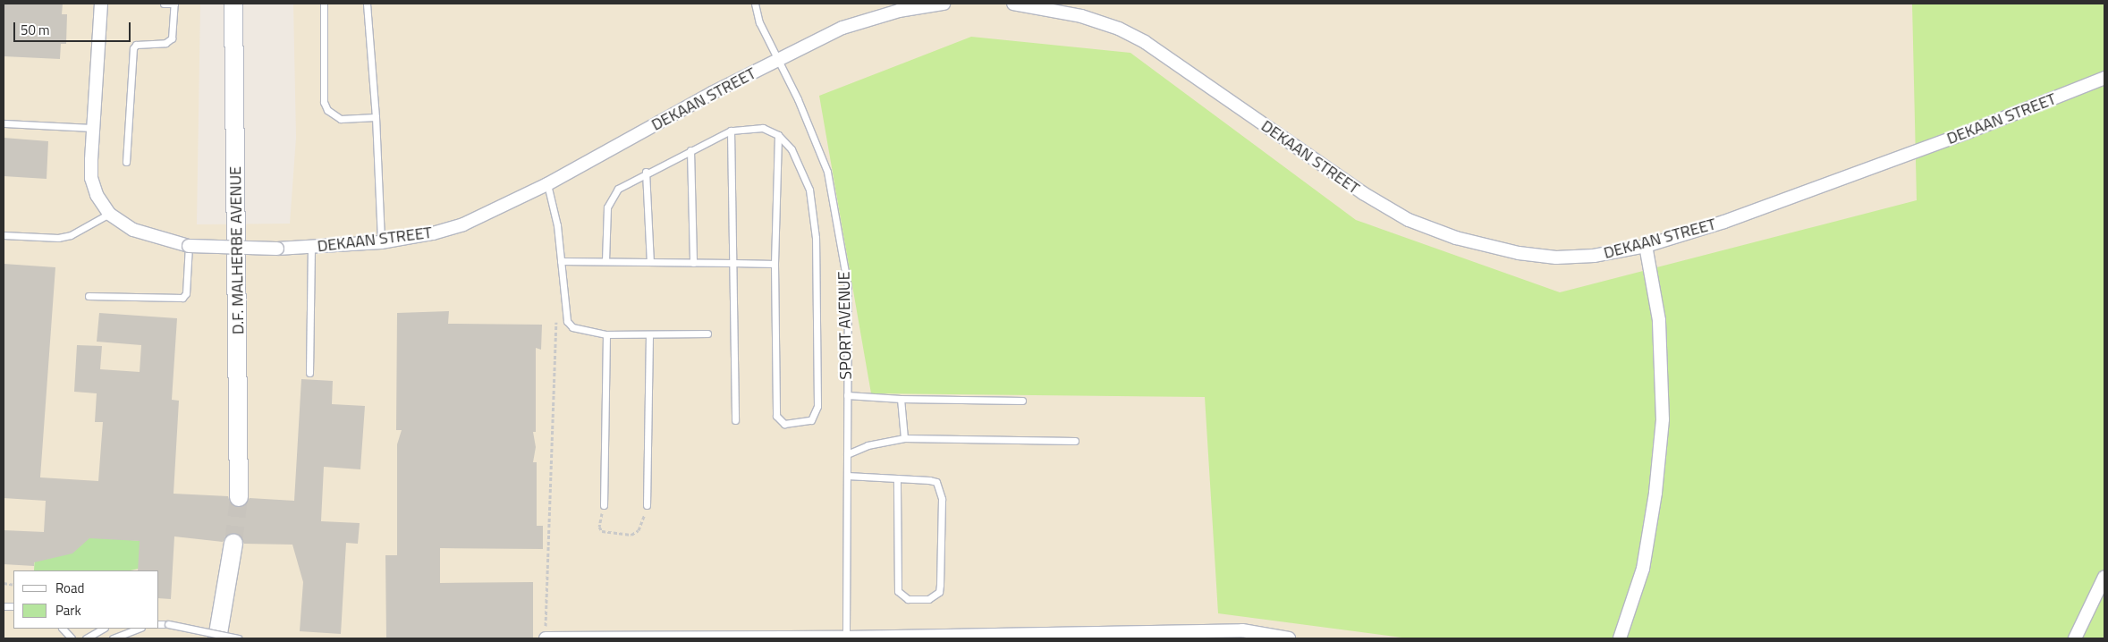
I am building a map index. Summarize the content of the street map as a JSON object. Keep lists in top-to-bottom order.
{
  "streets": {
    "street": ["DEKAAN STREET", "D.F. MALHERBE AVENUE"],
    "lane": ["SPORT AVENUE"]
  },
  "crossings": [
    ["DEKAAN STREET", "SPORT AVENUE"]
  ],
  "legend": ["Road", "Park"],
  "scale_bar": "50 m"
}
